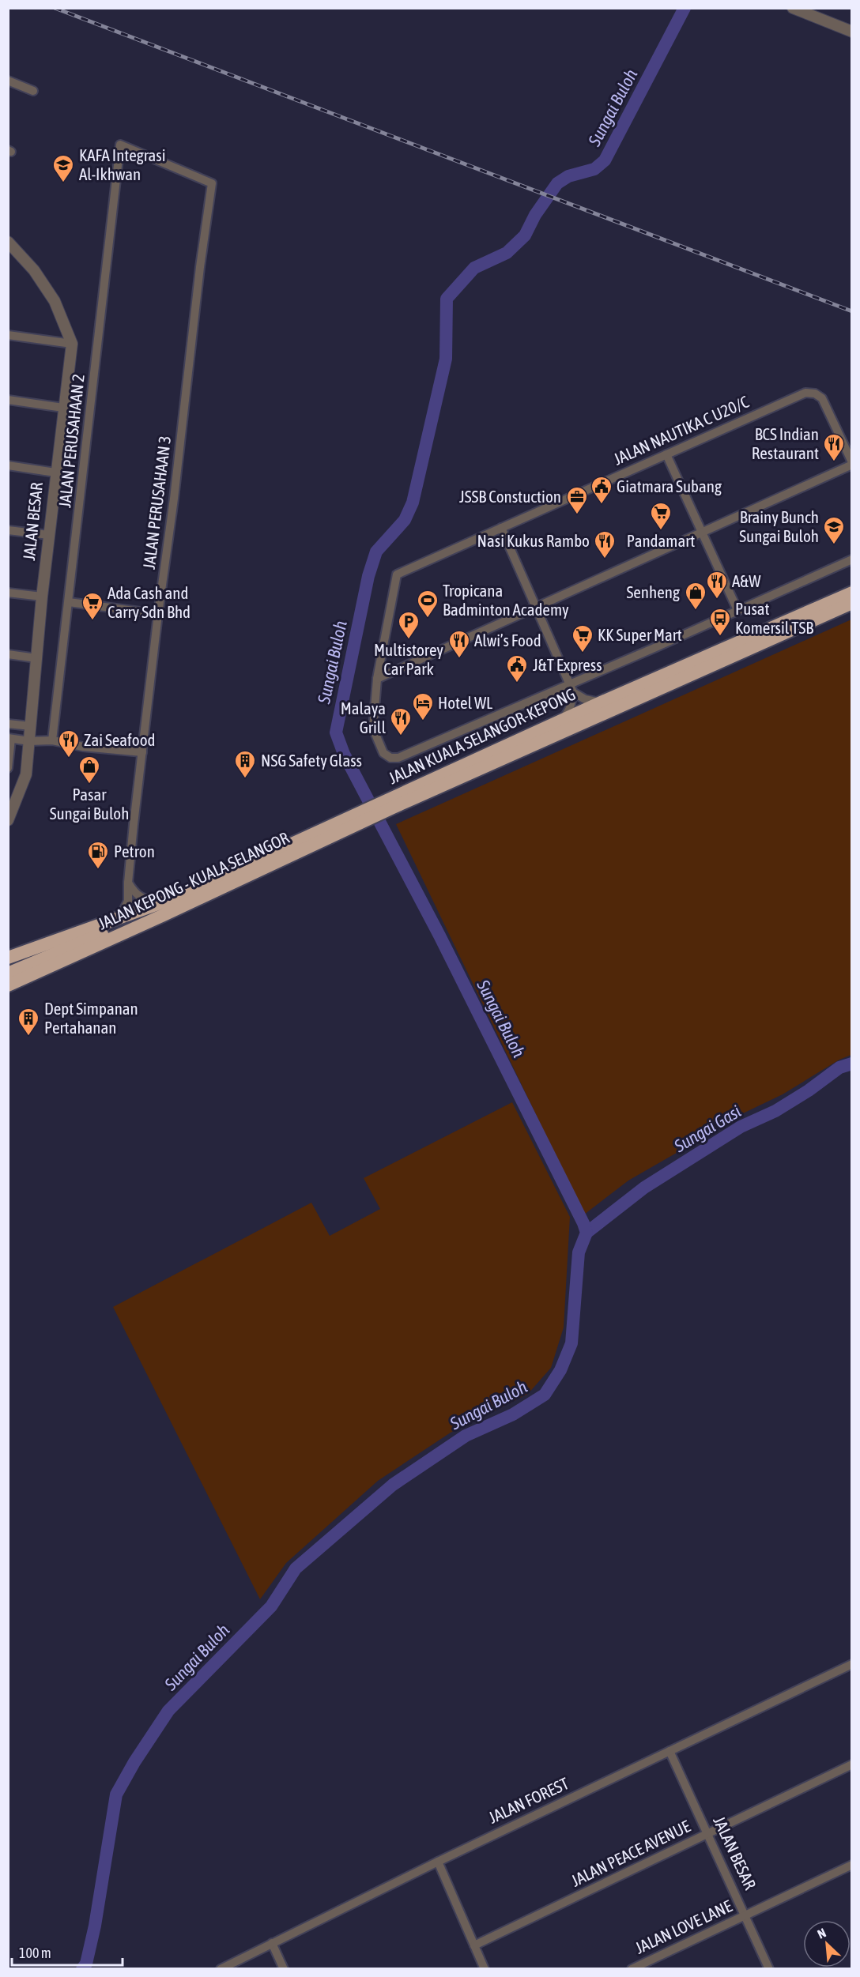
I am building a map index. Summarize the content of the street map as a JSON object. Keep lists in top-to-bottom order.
{
  "streets": {
    "highway": ["JALAN KUALA SELANGOR-KEPONG", "JALAN KEPONG - KUALA SELANGOR"],
    "street": [
      "JALAN NAUTIKA C U20/C",
      "JALAN PERUSAHAAN 2",
      "JALAN PERUSAHAAN 3",
      "JALAN BESAR",
      "JALAN FOREST",
      "JALAN PEACE AVENUE",
      "JALAN LOVE LANE"
    ]
  },
  "crossings": [
    ["JALAN PERUSAHAAN 2", "JALAN PERUSAHAAN 3"],
    ["JALAN PERUSAHAAN 3", "JALAN KEPONG - KUALA SELANGOR"],
    ["JALAN BESAR", "JALAN FOREST"],
    ["JALAN BESAR", "JALAN PEACE AVENUE"],
    ["JALAN BESAR", "JALAN LOVE LANE"],
    ["JALAN KUALA SELANGOR-KEPONG", "JALAN KEPONG - KUALA SELANGOR"]
  ],
  "water": ["Sungai Buloh", "Sungai Gasi"],
  "places": {
    "school or university": ["KAFA Integrasi Al-Ikhwan", "Brainy Bunch Sungai Buloh"],
    "restaurant": [
      "BCS Indian Restaurant",
      "Nasi Kukus Rambo",
      "A&W",
      "Alwi’s Food",
      "Malaya Grill",
      "Zai Seafood"
    ],
    "public building": ["Giatmara Subang", "J&T Express"],
    "office": ["JSSB Constuction"],
    "supermarket": ["Pandamart", "Ada Cash and Carry Sdn Bhd", "KK Super Mart"],
    "shop": ["Senheng", "Pasar Sungai Buloh"],
    "sports": ["Tropicana Badminton Academy"],
    "bus stop": ["Pusat Komersil TSB"],
    "parking": ["Multistorey Car Park"],
    "hotel": ["Hotel WL"],
    "building": ["NSG Safety Glass", "Dept Simpanan Pertahanan"],
    "fuel station": ["Petron"]
  },
  "scale_bar": "100 m",
  "north": "top left"
}
